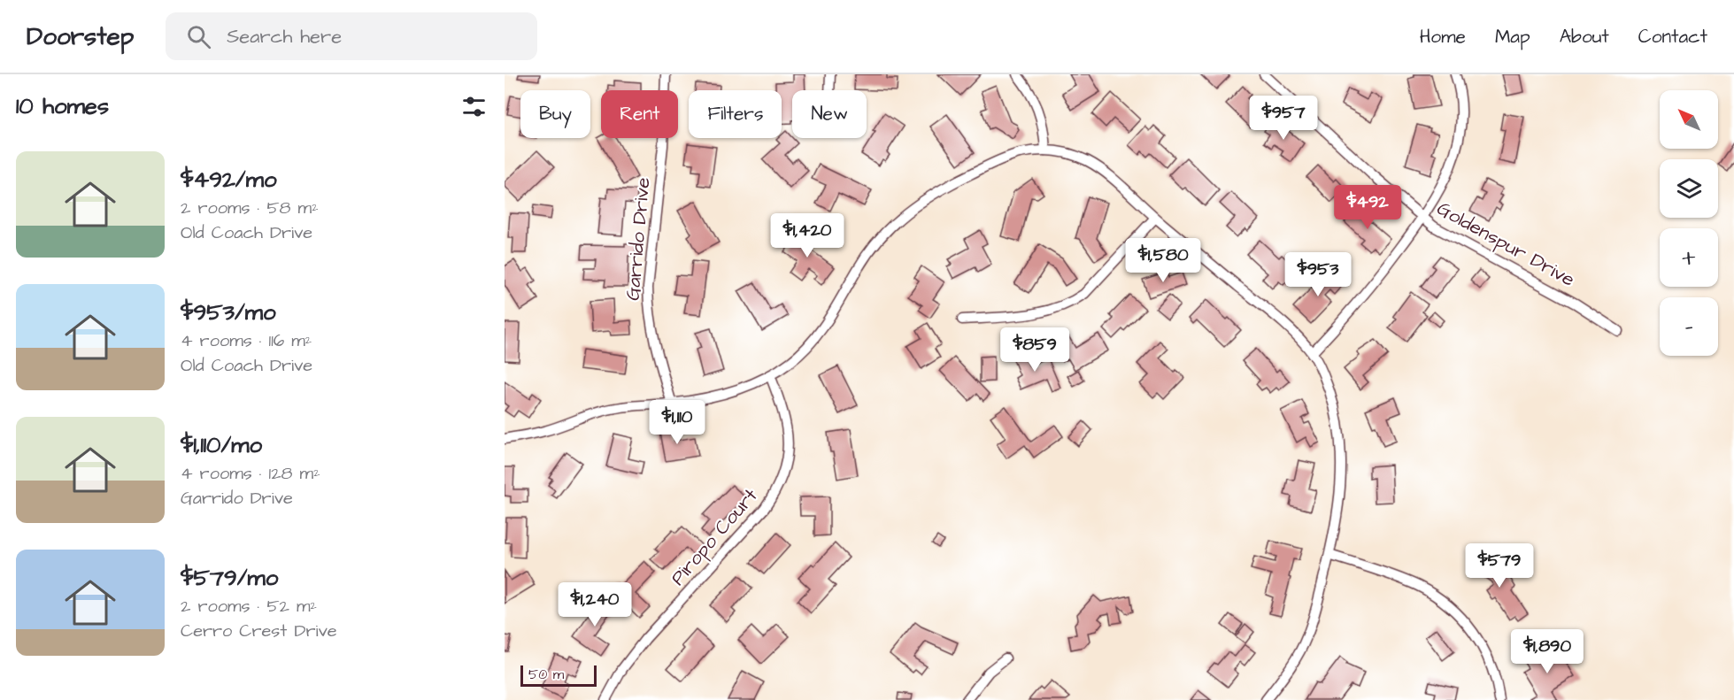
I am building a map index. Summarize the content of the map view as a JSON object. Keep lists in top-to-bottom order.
{
  "streets": {
    "street": ["Garrido Drive", "Goldenspur Drive", "Piropo Court"]
  },
  "scale_bar": "50 m",
  "north": "top left",
  "page": {
    "header": "Doorstep",
    "search": "Search here",
    "nav": [
      "Home",
      "Map",
      "About",
      "Contact"
    ],
    "heading": "10 homes",
    "map_buttons": ["+", "−"],
    "chip": [
      "Buy",
      "Rent",
      "Filters",
      "New"
    ],
    "price": [
      "$957",
      "$492",
      "$1,420",
      "$1,580",
      "$953",
      "$859",
      "$1,110",
      "$579",
      "$1,240",
      "$1,890"
    ],
    "list": [
      {
        "name": "$492/mo",
        "note": "2 rooms · 58 m² · Old Coach Drive"
      },
      {
        "name": "$953/mo",
        "note": "4 rooms · 116 m² · Old Coach Drive"
      },
      {
        "name": "$1,110/mo",
        "note": "4 rooms · 128 m² · Garrido Drive"
      },
      {
        "name": "$579/mo",
        "note": "2 rooms · 52 m² · Cerro Crest Drive"
      }
    ],
    "scale": "50 m"
  }
}
